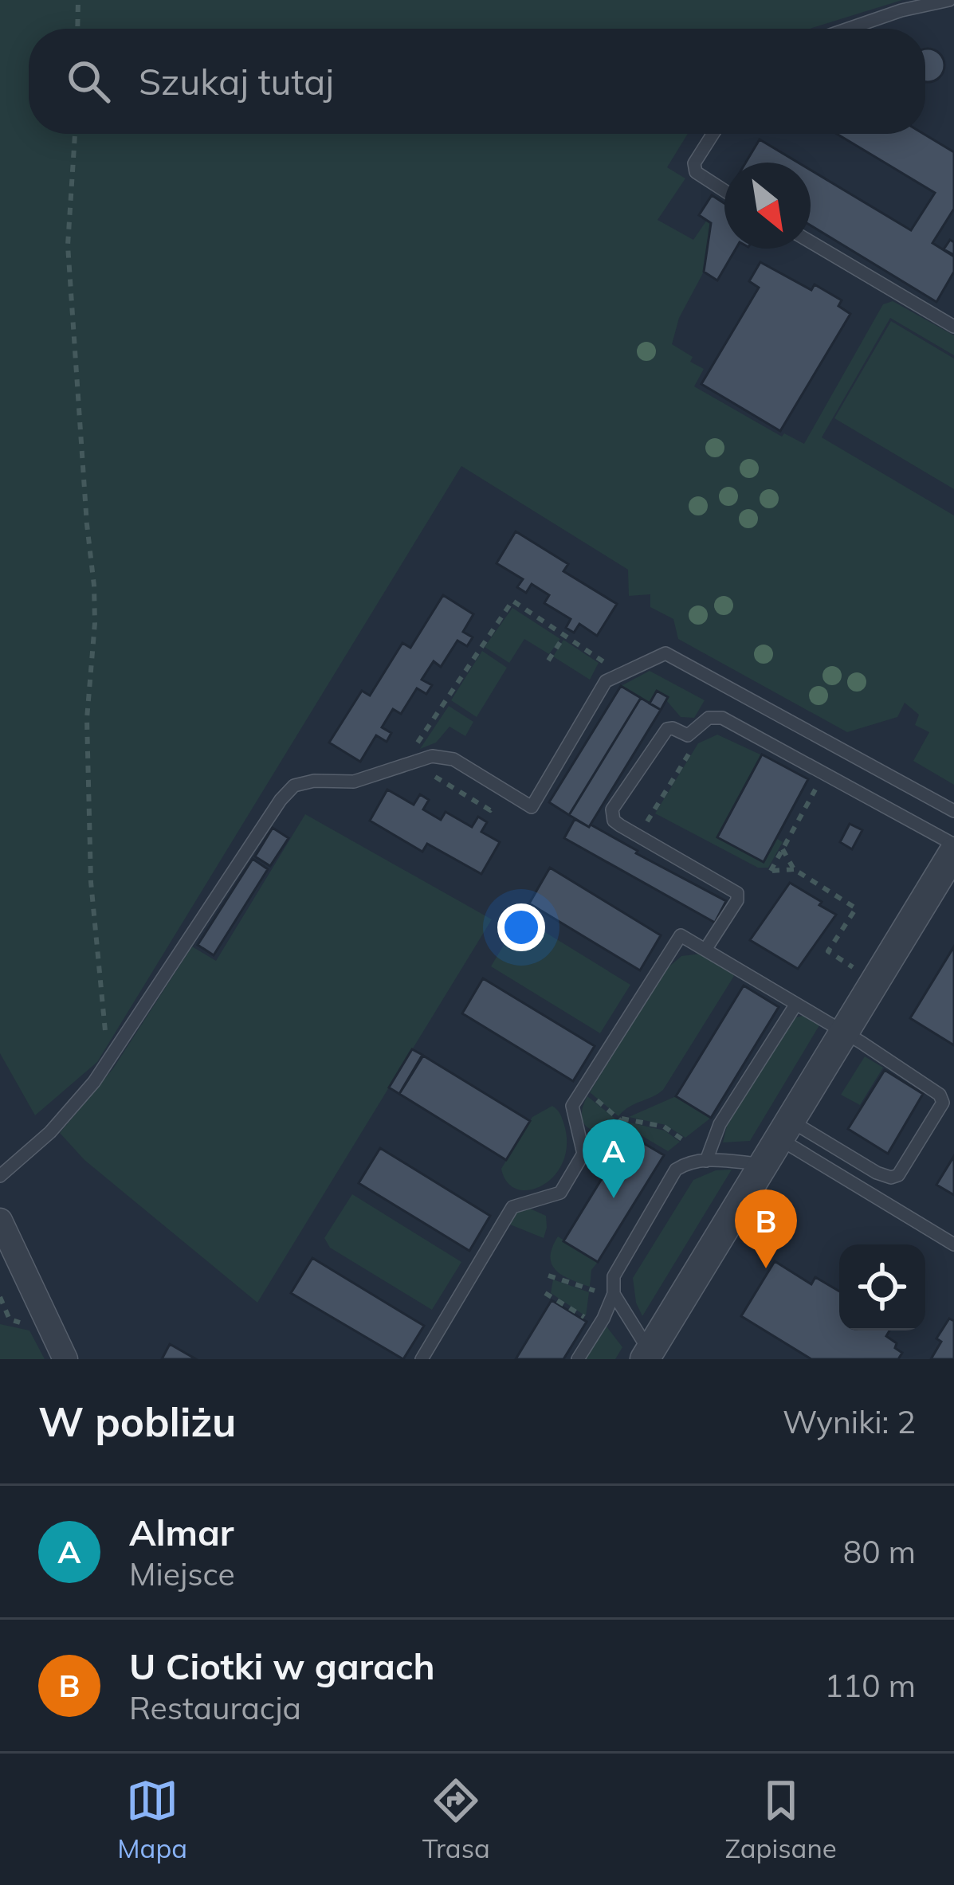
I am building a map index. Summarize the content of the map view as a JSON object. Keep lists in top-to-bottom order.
{
  "north": "bottom right",
  "page": {
    "search": "Szukaj tutaj",
    "pins": ["A", "B"],
    "heading": ["W pobliżu", "Wyniki: 2"],
    "list": [
      {
        "mark": "A",
        "name": "Almar",
        "note": "Miejsce",
        "value": "80 m"
      },
      {
        "mark": "B",
        "name": "U Ciotki w garach",
        "note": "Restauracja",
        "value": "110 m"
      }
    ],
    "nav": ["Mapa", "Trasa", "Zapisane"]
  }
}
